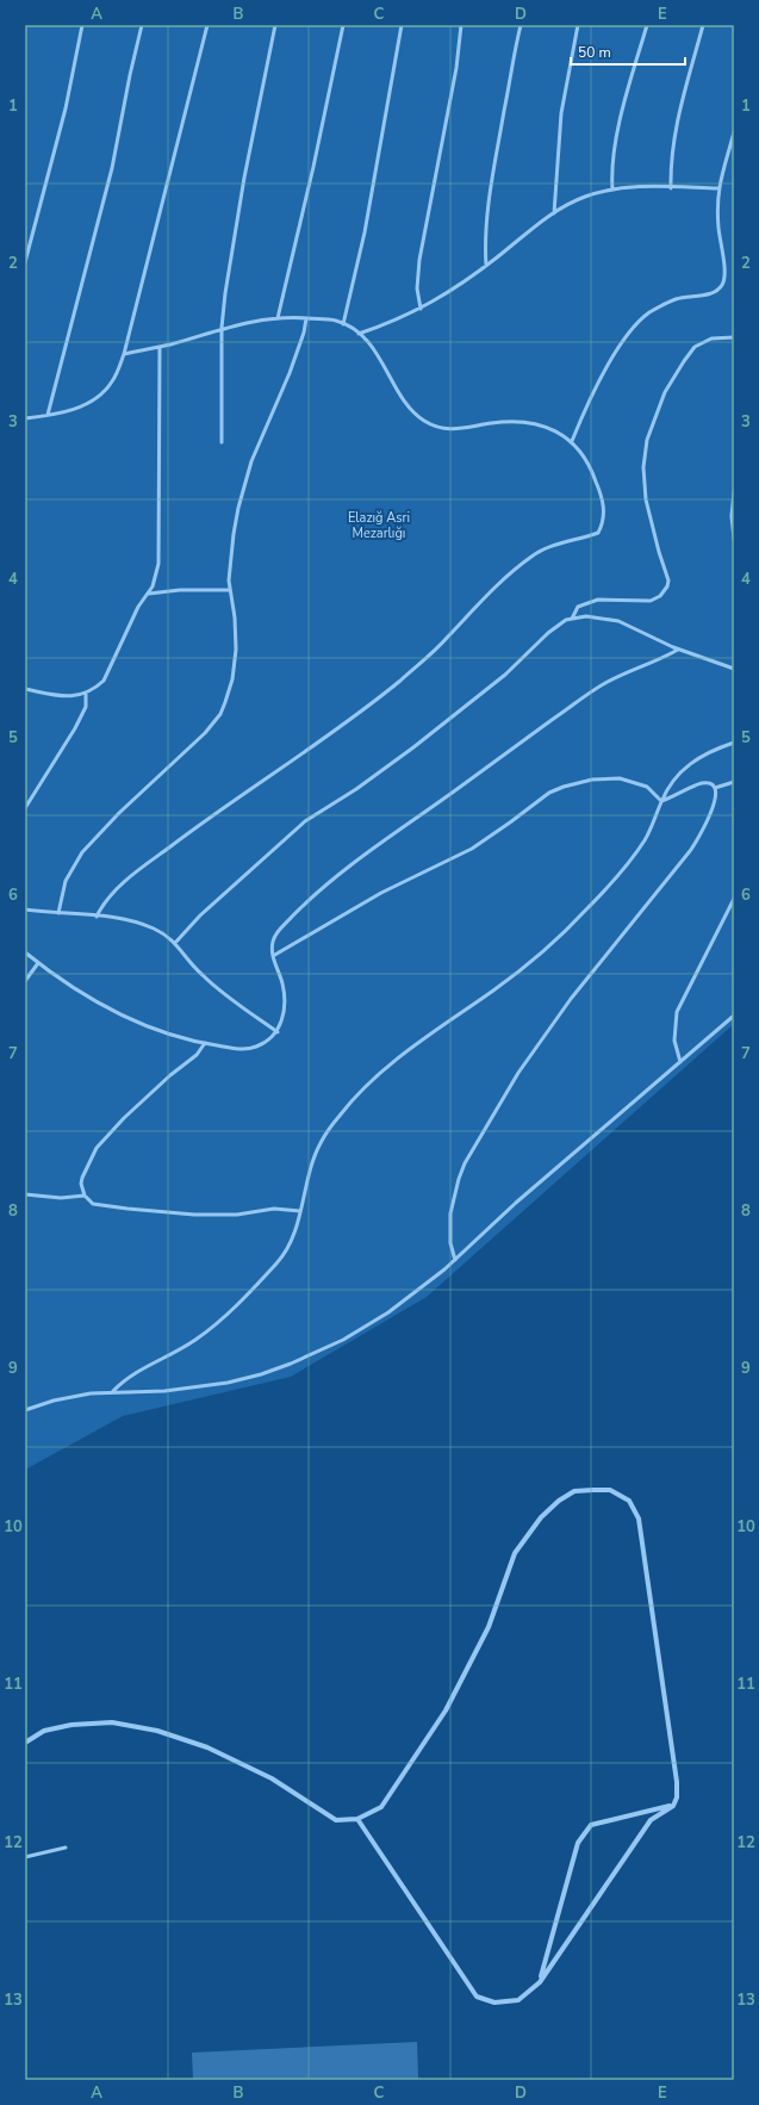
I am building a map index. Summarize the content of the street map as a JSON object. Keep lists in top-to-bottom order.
{
  "parks": ["Elazığ Asri Mezarlığı"],
  "scale_bar": "50 m",
  "grid": {
    "columns": [
      "A",
      "B",
      "C",
      "D",
      "E"
    ],
    "rows": [
      "1",
      "2",
      "3",
      "4",
      "5",
      "6",
      "7",
      "8",
      "9",
      "10",
      "11",
      "12",
      "13"
    ]
  }
}
